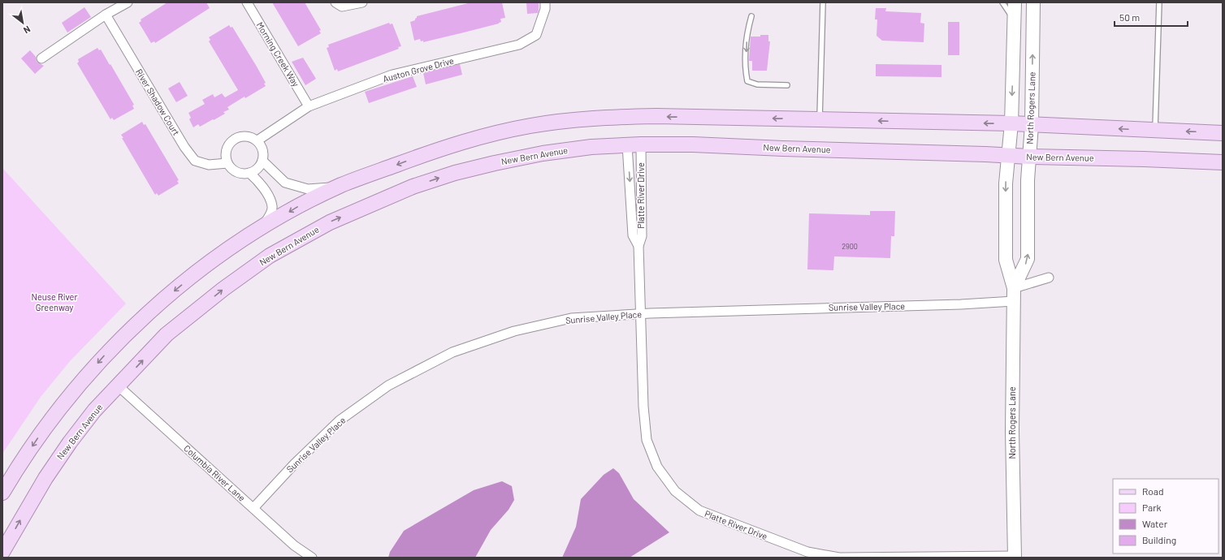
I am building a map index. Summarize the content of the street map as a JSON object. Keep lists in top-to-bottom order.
{
  "streets": {
    "main road": ["New Bern Avenue"],
    "street": [
      "Morning Creek Way",
      "Auston Grove Drive",
      "River Shadow Court",
      "North Rogers Lane",
      "Platte River Drive",
      "Sunrise Valley Place",
      "Columbia River Lane"
    ]
  },
  "crossings": [
    ["Morning Creek Way", "Auston Grove Drive"],
    ["Auston Grove Drive", "River Shadow Court"],
    ["North Rogers Lane", "New Bern Avenue"],
    ["North Rogers Lane", "Platte River Drive"],
    ["North Rogers Lane", "Sunrise Valley Place"],
    ["New Bern Avenue", "Platte River Drive"],
    ["New Bern Avenue", "Columbia River Lane"],
    ["Platte River Drive", "Sunrise Valley Place"],
    ["Sunrise Valley Place", "Columbia River Lane"]
  ],
  "parks": ["Neuse River Greenway"],
  "house_numbers": ["2900"],
  "legend": [
    "Road",
    "Park",
    "Water",
    "Building"
  ],
  "scale_bar": "50 m",
  "north": "bottom right"
}
